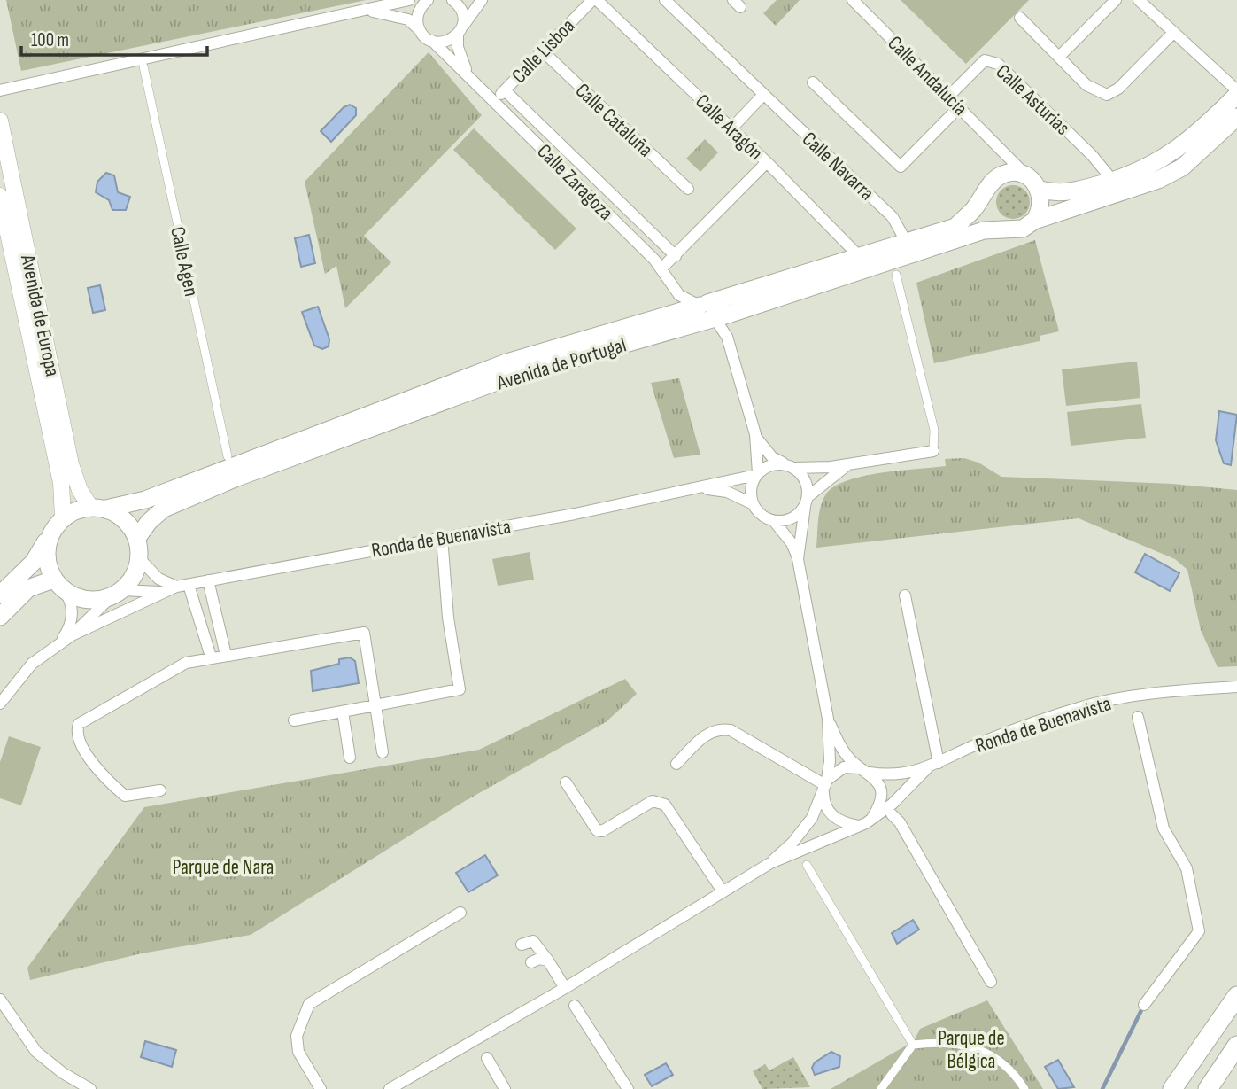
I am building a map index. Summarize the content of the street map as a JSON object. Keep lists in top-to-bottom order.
{
  "streets": {
    "main road": ["Avenida de Europa", "Avenida de Portugal"],
    "street": [
      "Calle Lisboa",
      "Calle Andalucía",
      "Calle Asturias",
      "Calle Cataluña",
      "Calle Aragón",
      "Calle Navarra",
      "Calle Zaragoza",
      "Calle Agen",
      "Ronda de Buenavista"
    ]
  },
  "crossings": [
    ["Calle Lisboa", "Calle Cataluña"],
    ["Calle Lisboa", "Calle Zaragoza"],
    ["Calle Andalucía", "Calle Asturias"],
    ["Calle Andalucía", "Avenida de Portugal"],
    ["Calle Aragón", "Avenida de Portugal"],
    ["Calle Navarra", "Avenida de Portugal"],
    ["Calle Zaragoza", "Avenida de Portugal"],
    ["Avenida de Europa", "Avenida de Portugal"],
    ["Avenida de Europa", "Ronda de Buenavista"],
    ["Avenida de Portugal", "Ronda de Buenavista"]
  ],
  "parks": ["Parque de Nara", "Parque de Bélgica"],
  "scale_bar": "100 m"
}
